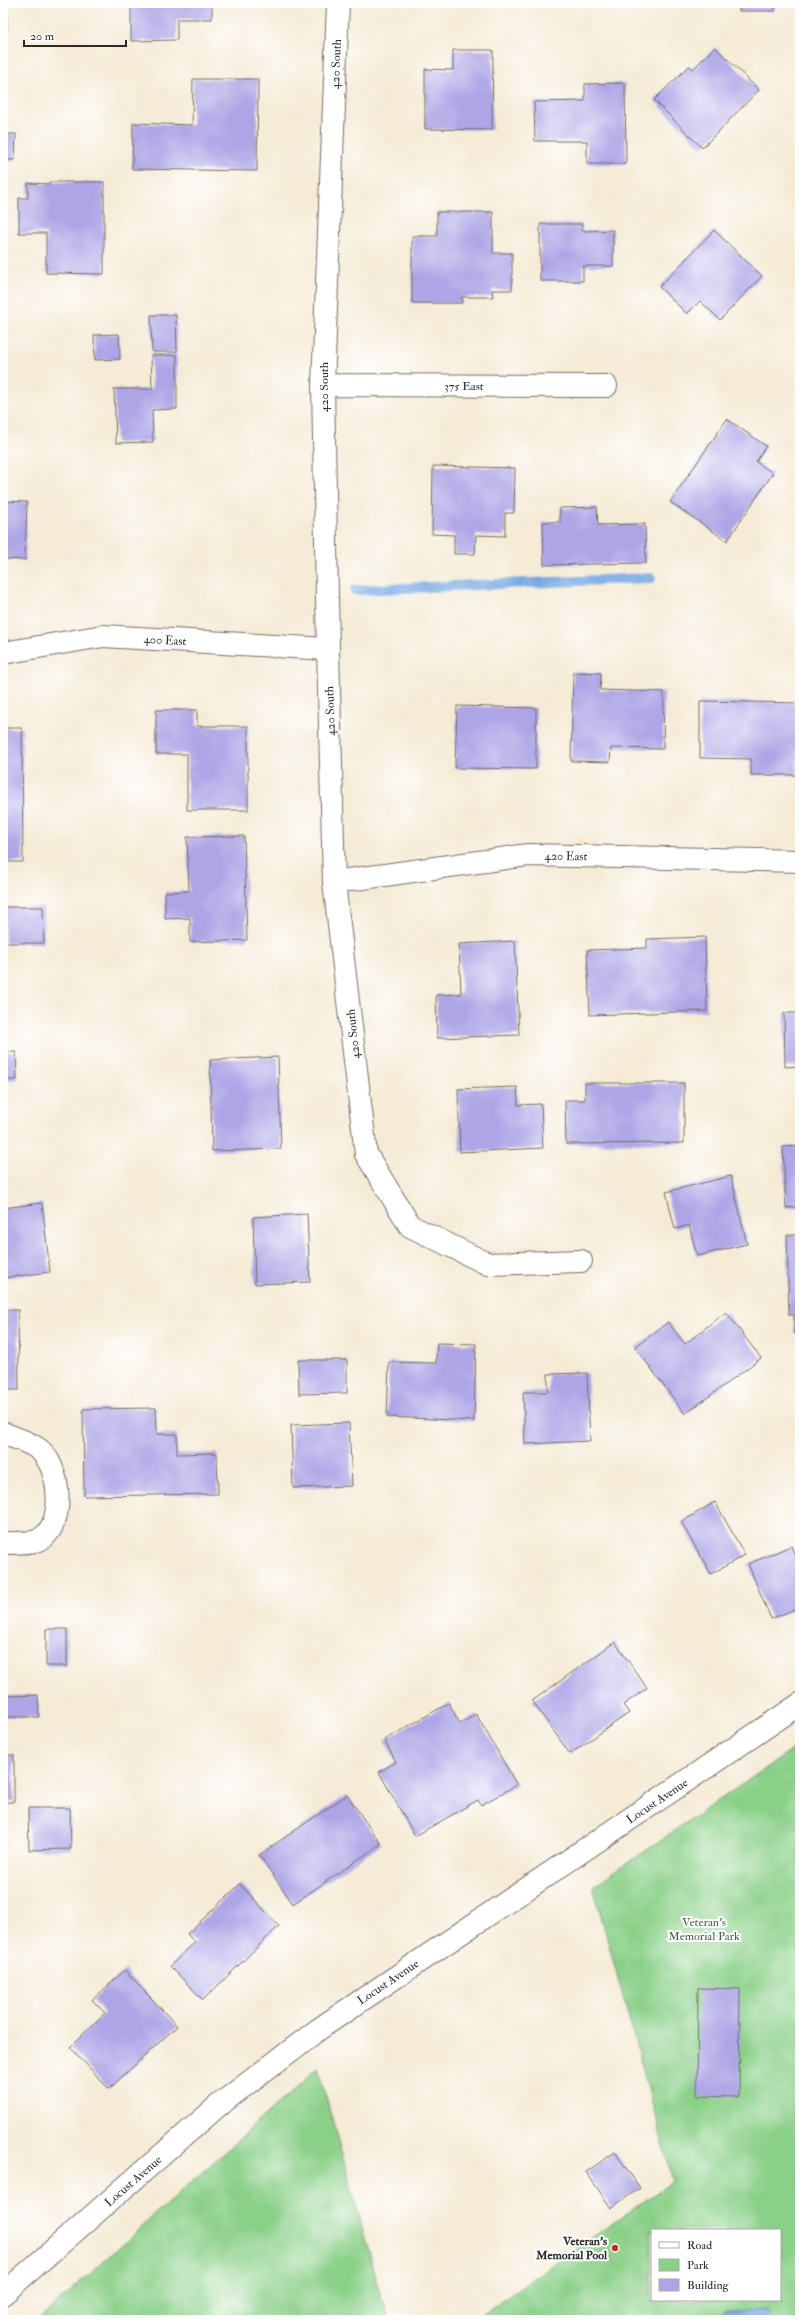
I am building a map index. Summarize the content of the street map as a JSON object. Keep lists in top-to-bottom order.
{
  "streets": {
    "street": [
      "420 South",
      "375 East",
      "400 East",
      "420 East",
      "Locust Avenue"
    ]
  },
  "crossings": [
    ["420 South", "375 East"],
    ["420 South", "400 East"],
    ["420 South", "420 East"]
  ],
  "parks": ["Veteran's Memorial Park"],
  "places": ["Veteran's Memorial Pool"],
  "legend": ["Road", "Park", "Building"],
  "scale_bar": "20 m"
}
